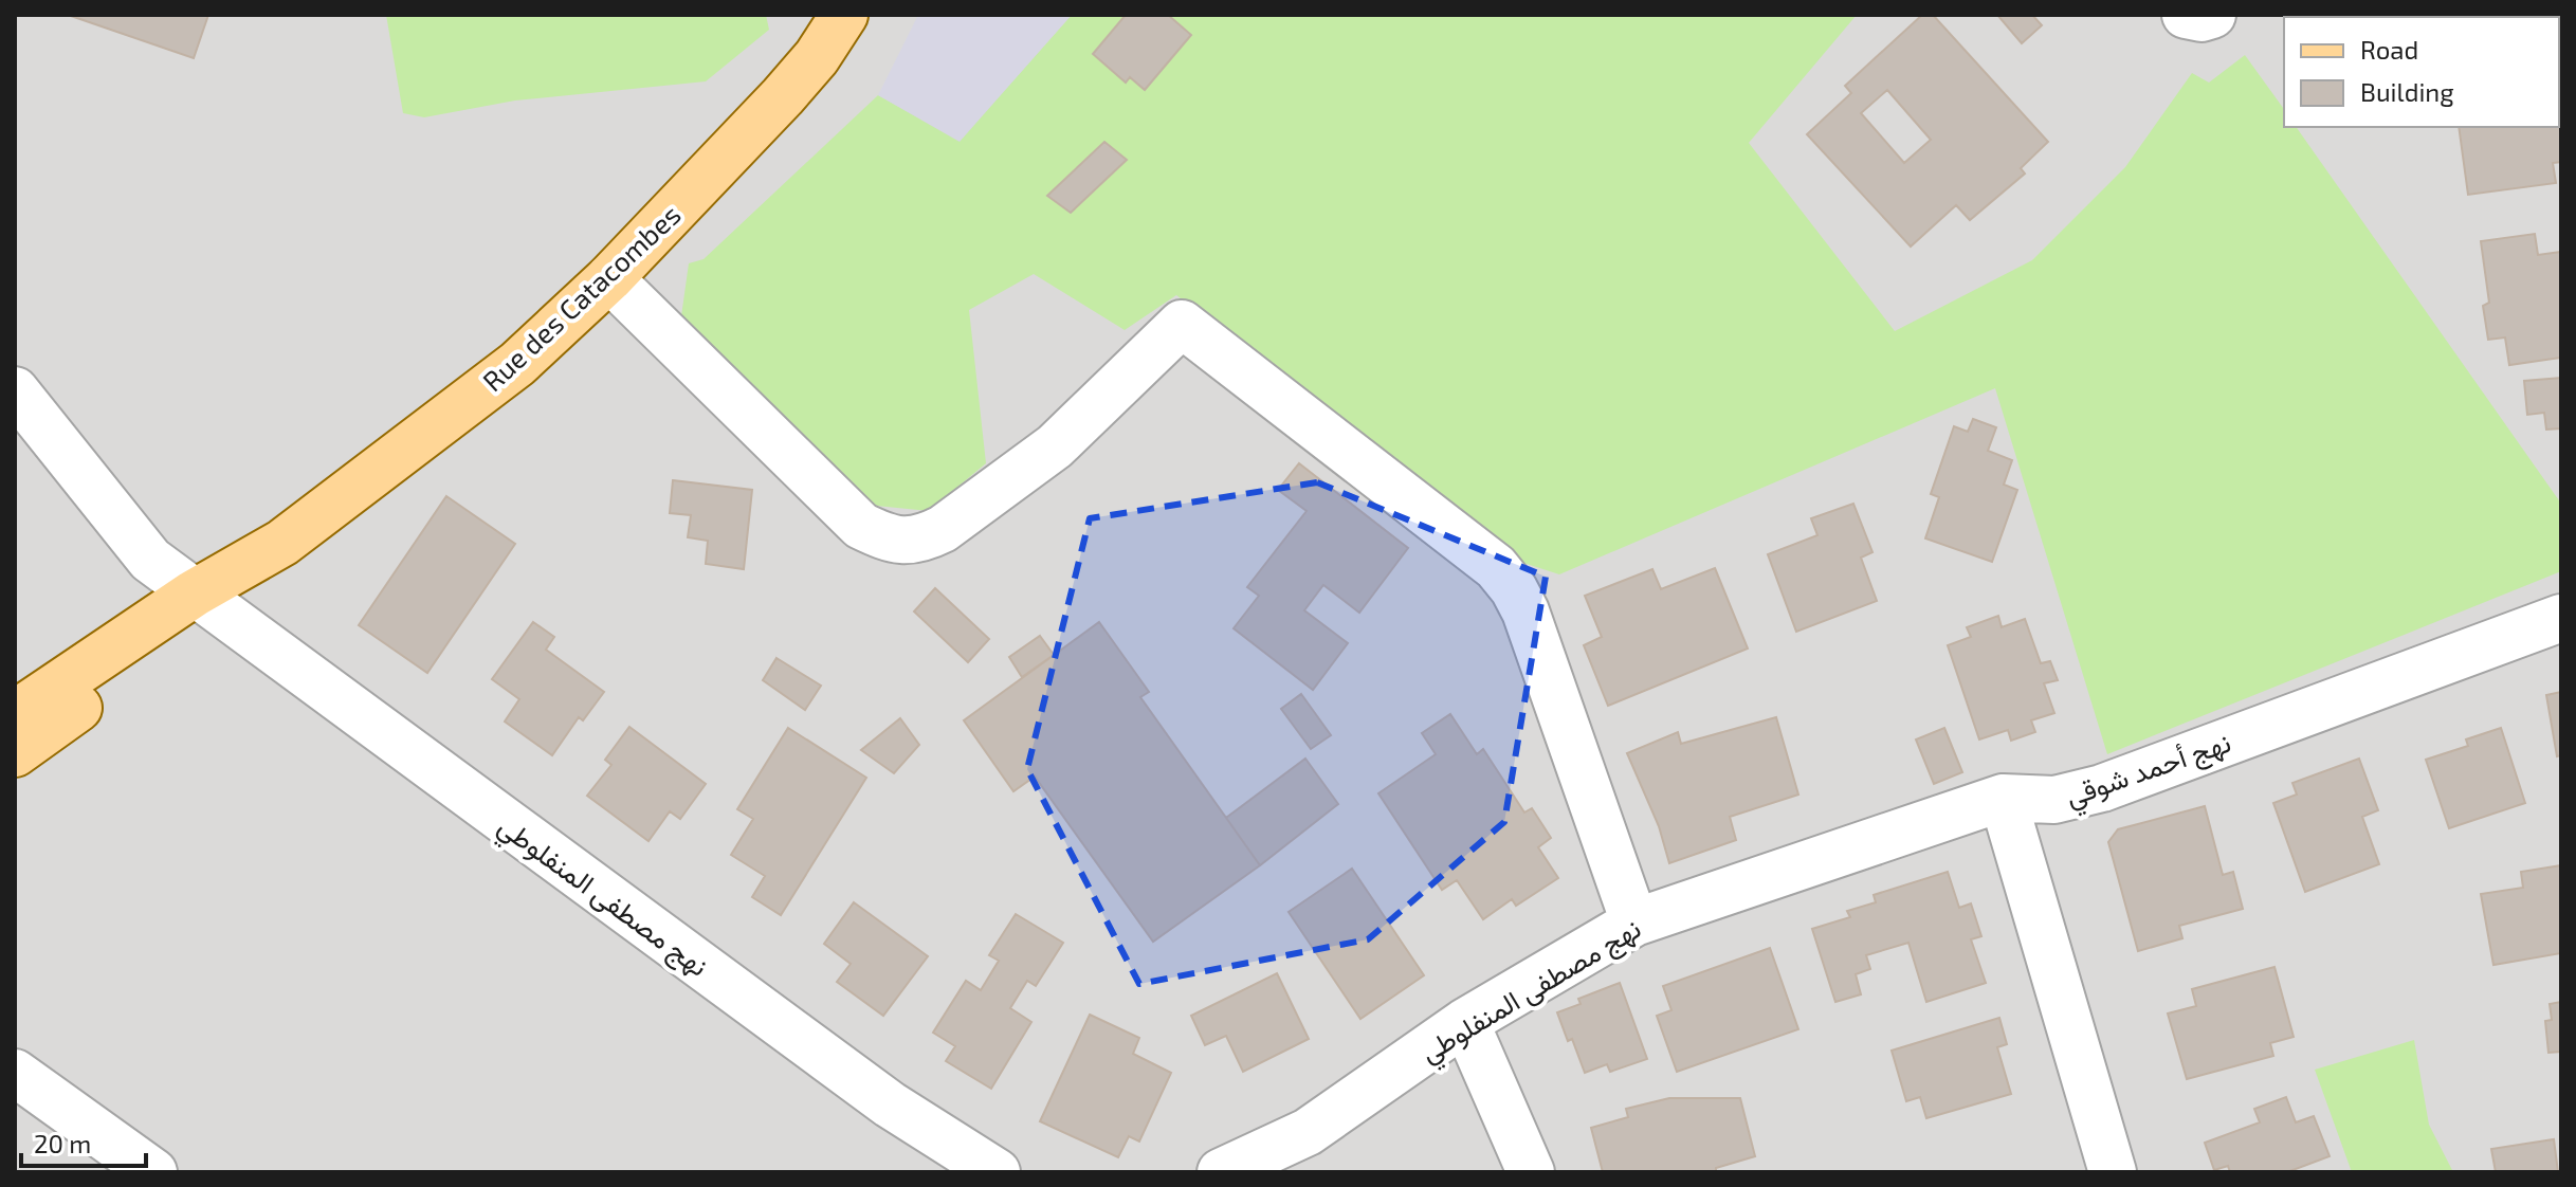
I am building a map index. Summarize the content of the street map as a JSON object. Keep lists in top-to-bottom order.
{
  "streets": {
    "main road": ["Rue des Catacombes"],
    "street": ["نهج أحمد شوقي", "نهج مصطفى المنفلوطي"]
  },
  "crossings": [
    ["Rue des Catacombes", "نهج مصطفى المنفلوطي"],
    ["نهج أحمد شوقي", "نهج مصطفى المنفلوطي"]
  ],
  "legend": ["Road", "Building"],
  "scale_bar": "20 m"
}
